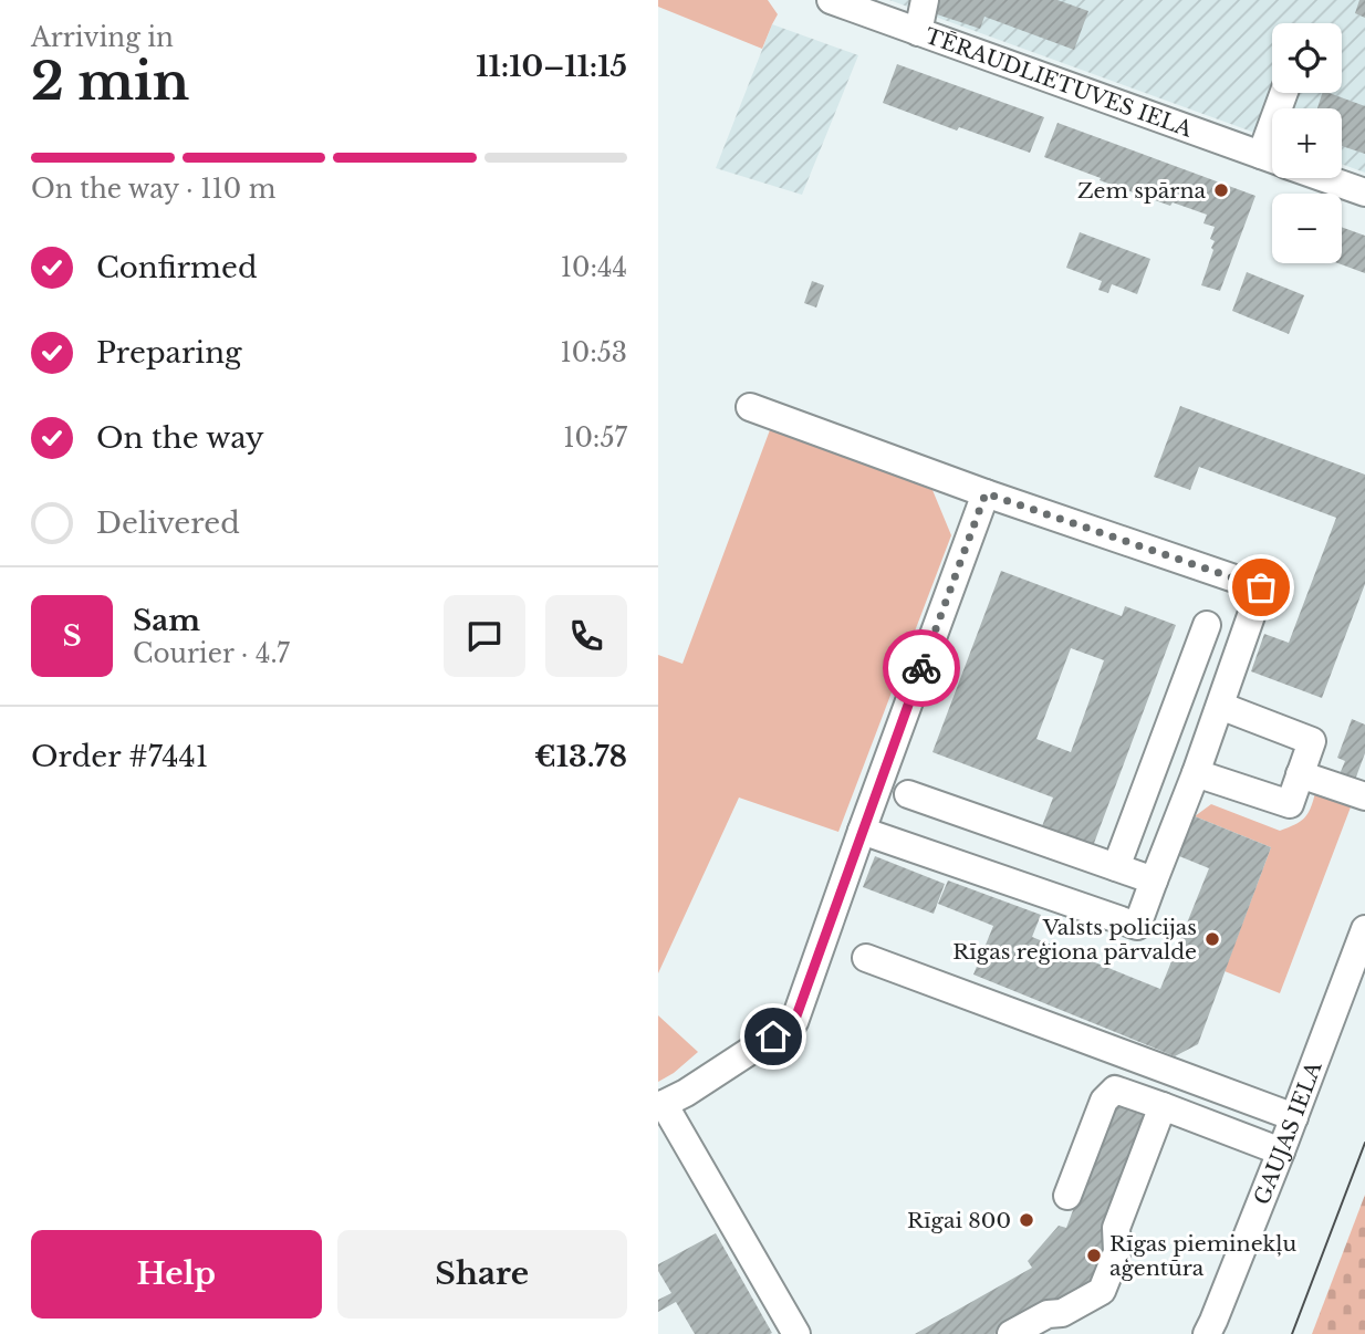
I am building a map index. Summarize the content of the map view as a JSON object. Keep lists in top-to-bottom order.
{
  "streets": {
    "street": ["TĒRAUDLIETUVES IELA", "GAUJAS IELA"]
  },
  "places": [
    "Zem spārna",
    "Valsts policijas Rīgas reģiona pārvalde",
    "Rīgai 800",
    "Rīgas pieminekļu aģentūra"
  ],
  "page": {
    "heading": ["2 min", "Arriving in", "11:10–11:15"],
    "panel": [
      "Sam",
      "Courier · 4.7",
      "Order #7441",
      "€13.78"
    ],
    "map_buttons": ["+", "−"],
    "bar": "On the way · 110 m",
    "list": [
      ["Confirmed", "10:44"],
      ["Preparing", "10:53"],
      ["On the way", "10:57"],
      "Delivered"
    ],
    "round": "S",
    "buttons": ["Help", "Share"]
  }
}
